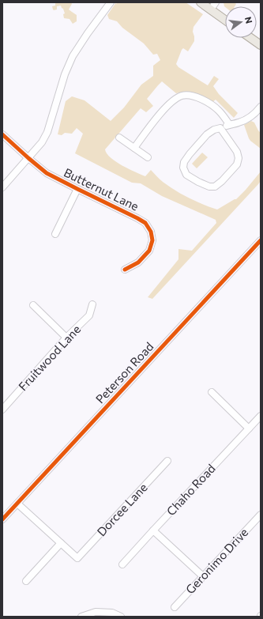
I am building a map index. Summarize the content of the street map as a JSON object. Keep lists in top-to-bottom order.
{
  "streets": {
    "street": [
      "Butternut Lane",
      "Fruitwood Lane",
      "Peterson Road",
      "Chaho Road",
      "Dorcee Lane",
      "Geronimo Drive"
    ]
  },
  "north": "right"
}
